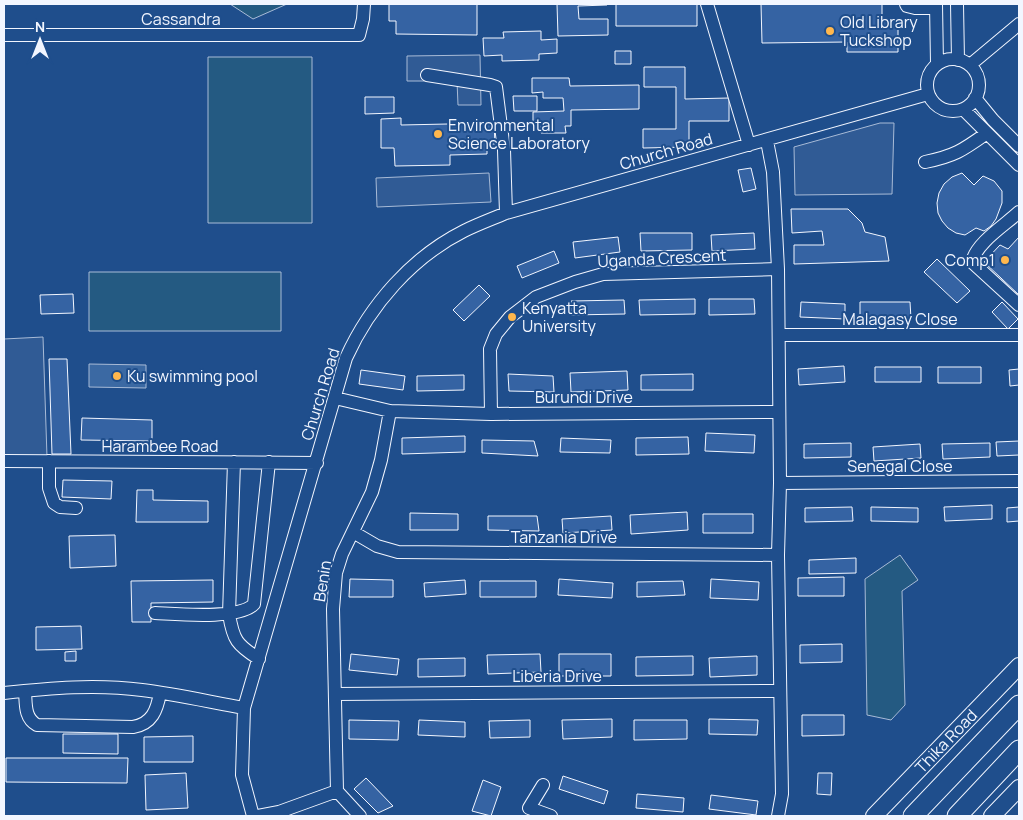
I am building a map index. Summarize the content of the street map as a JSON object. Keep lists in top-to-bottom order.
{
  "streets": {
    "highway": ["Thika Road"],
    "lane": [
      "Cassandra",
      "Church Road",
      "Uganda Crescent",
      "Malagasy Close",
      "Burundi Drive",
      "Harambee Road",
      "Senegal Close",
      "Tanzania Drive",
      "Benin",
      "Liberia Drive"
    ]
  },
  "crossings": [
    ["Church Road", "Harambee Road"],
    ["Uganda Crescent", "Burundi Drive"],
    ["Burundi Drive", "Benin"],
    ["Tanzania Drive", "Benin"],
    ["Benin", "Liberia Drive"]
  ],
  "places": [
    "Old Library Tuckshop",
    "Environmental Science Laboratory",
    "Comp1",
    "Kenyatta University",
    "Ku swimming pool"
  ],
  "north": "top"
}
